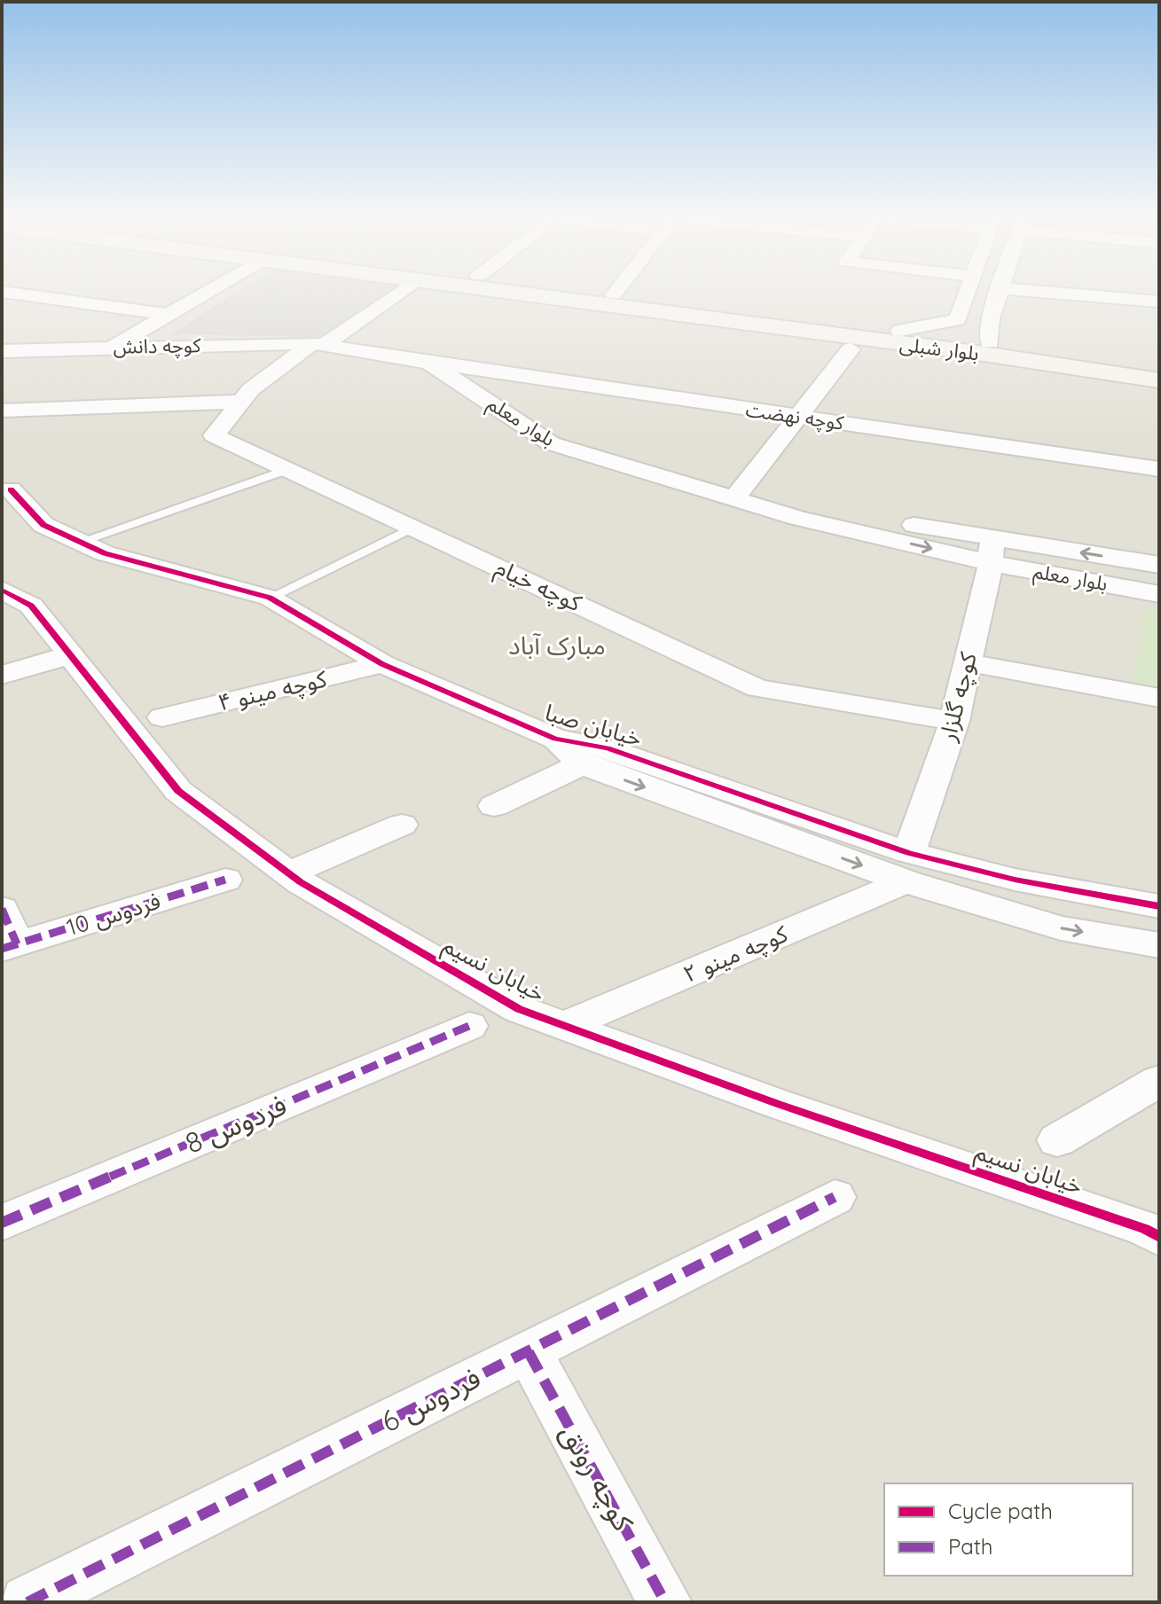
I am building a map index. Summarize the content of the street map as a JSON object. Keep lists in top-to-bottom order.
{
  "streets": {
    "street": [
      "کوچه دانش",
      "بلوار شبلی",
      "کوچه نهضت",
      "بلوار معلم",
      "کوچه خیام",
      "کوچه مینو ۴",
      "کوچه گلزار",
      "خیابان صبا",
      "فردوس 10",
      "کوچه مینو ۲",
      "خیابان نسیم",
      "فردوس 8",
      "فردوس 6",
      "کوچه رونق"
    ]
  },
  "crossings": [
    ["کوچه دانش", "بلوار معلم"],
    ["کوچه نهضت", "بلوار معلم"],
    ["بلوار معلم", "کوچه گلزار"],
    ["کوچه خیام", "کوچه گلزار"],
    ["کوچه مینو ۴", "خیابان صبا"],
    ["کوچه گلزار", "خیابان صبا"],
    ["کوچه گلزار", "کوچه مینو ۲"],
    ["خیابان صبا", "کوچه مینو ۲"],
    ["کوچه مینو ۲", "خیابان نسیم"],
    ["فردوس 6", "کوچه رونق"]
  ],
  "districts": ["مبارک آباد"],
  "legend": ["Cycle path", "Path"]
}
